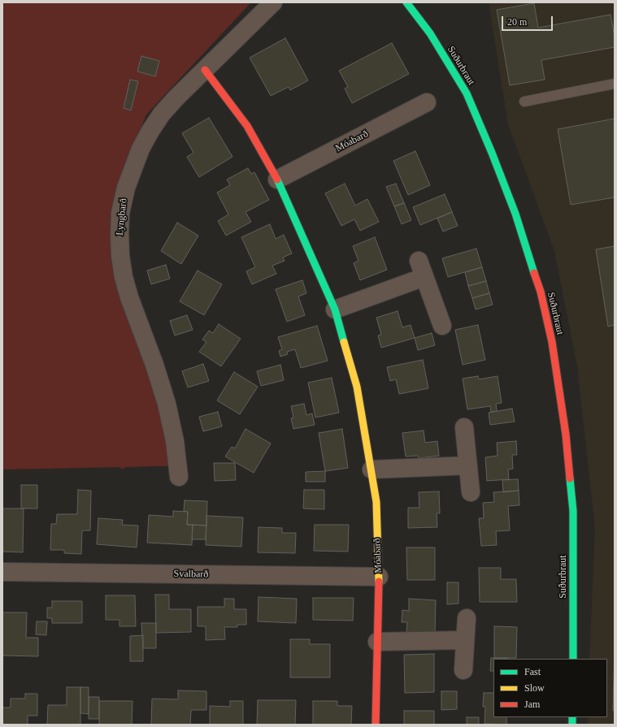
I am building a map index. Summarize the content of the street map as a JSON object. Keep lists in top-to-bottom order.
{
  "streets": {
    "street": [
      "Suðurbraut",
      "Móabarð",
      "Lyngbarð",
      "Svalbarð"
    ]
  },
  "crossings": [
    ["Móabarð", "Lyngbarð"],
    ["Móabarð", "Svalbarð"]
  ],
  "legend": ["Fast", "Slow", "Jam"],
  "scale_bar": "20 m"
}
